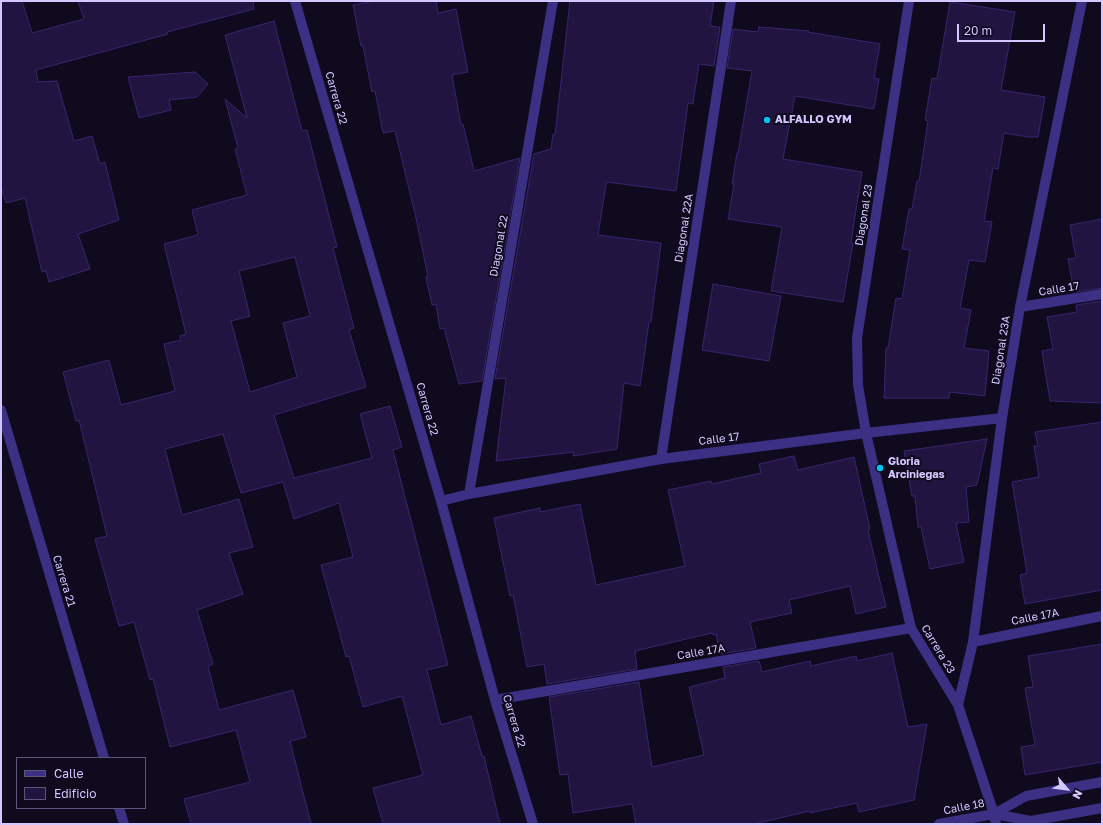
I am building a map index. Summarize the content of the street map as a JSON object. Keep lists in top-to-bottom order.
{
  "streets": {
    "street": [
      "Carrera 22",
      "Diagonal 23",
      "Diagonal 22A",
      "Diagonal 22",
      "Calle 17",
      "Diagonal 23A",
      "Carrera 21",
      "Calle 17A",
      "Carrera 23",
      "Calle 18"
    ]
  },
  "crossings": [
    ["Carrera 22", "Calle 17"],
    ["Carrera 22", "Calle 17A"],
    ["Diagonal 23", "Calle 17"],
    ["Diagonal 23", "Carrera 23"],
    ["Diagonal 22A", "Calle 17"],
    ["Diagonal 22", "Calle 17"],
    ["Calle 17", "Diagonal 23A"],
    ["Calle 17", "Carrera 23"],
    ["Diagonal 23A", "Calle 17A"],
    ["Diagonal 23A", "Carrera 23"],
    ["Calle 17A", "Carrera 23"],
    ["Carrera 23", "Calle 18"]
  ],
  "places": ["ALFALLO GYM", "Gloria Arciniegas"],
  "legend": ["Calle", "Edificio"],
  "scale_bar": "20 m",
  "north": "bottom right"
}
